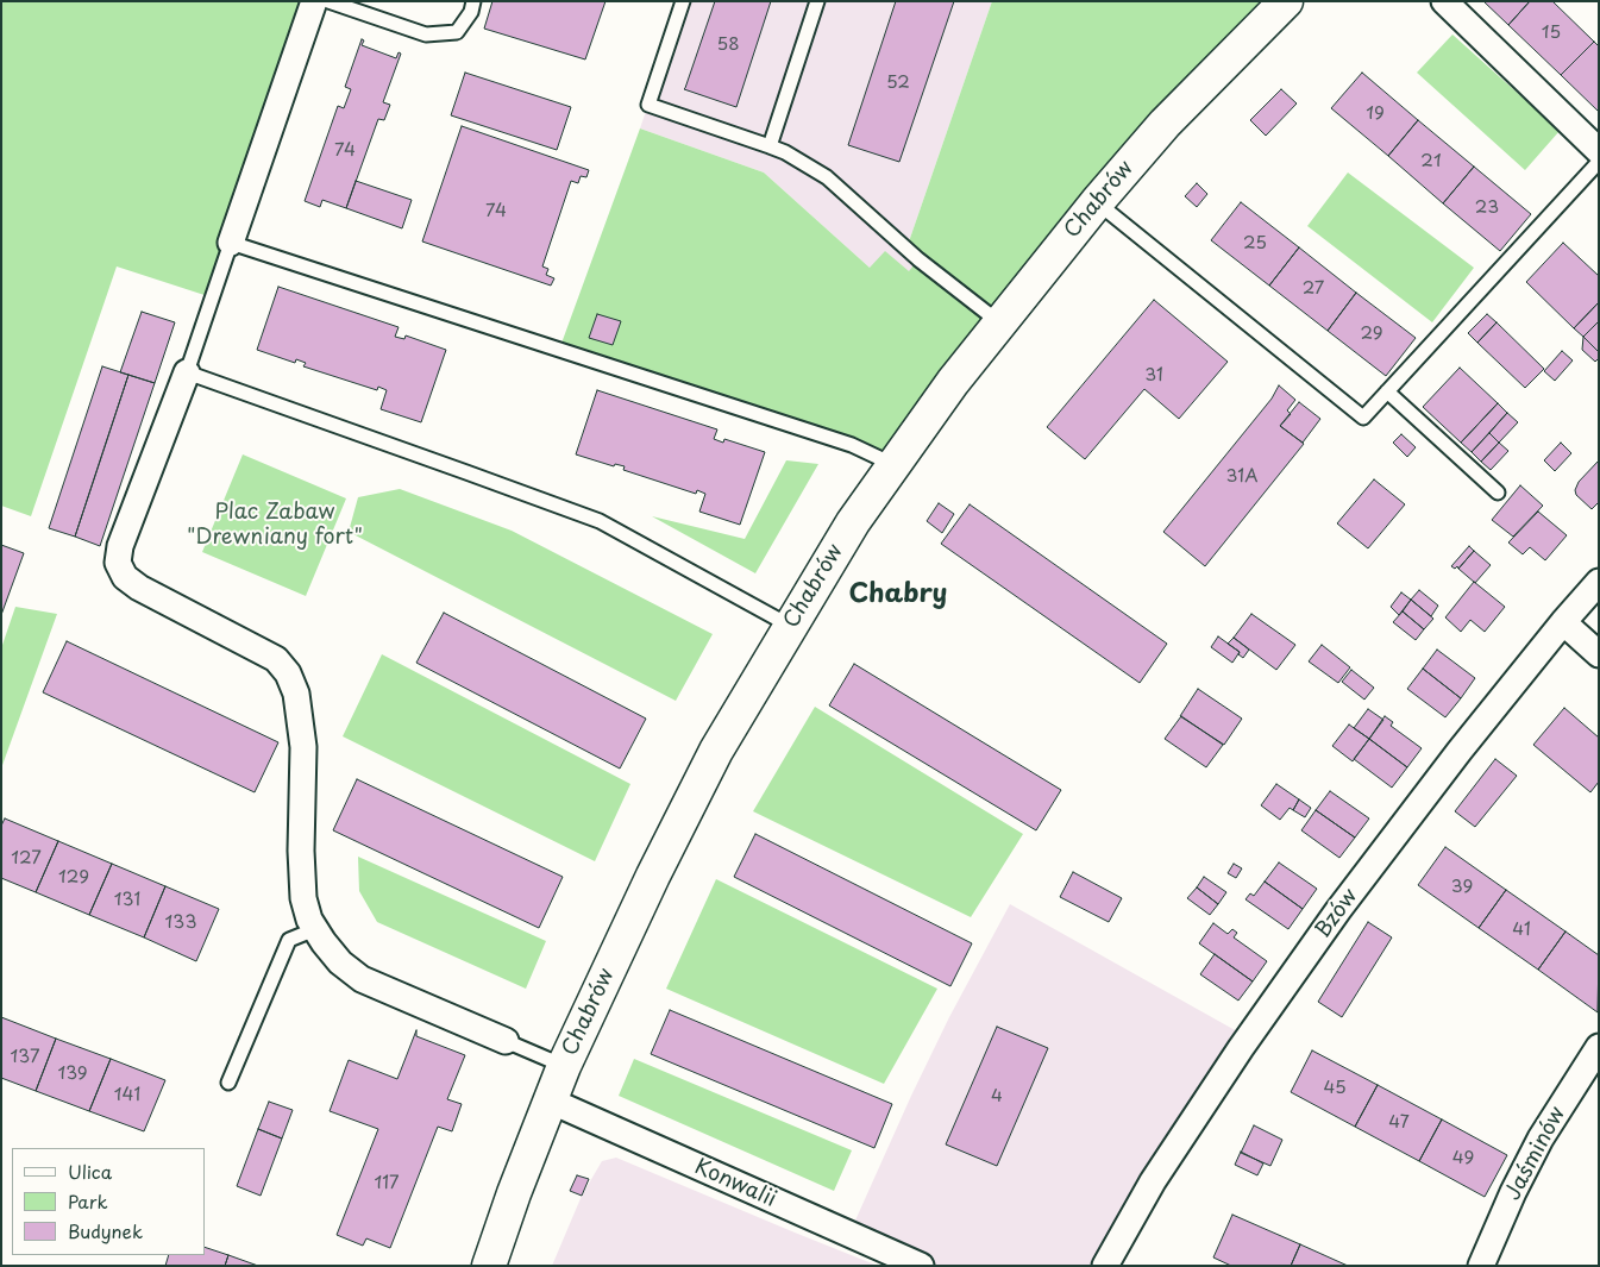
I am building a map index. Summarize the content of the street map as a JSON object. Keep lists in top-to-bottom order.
{
  "streets": {
    "street": [
      "Chabrów",
      "Bzów",
      "Jaśminów",
      "Konwalii"
    ]
  },
  "crossings": [
    ["Chabrów", "Konwalii"]
  ],
  "districts": ["Chabry"],
  "parks": ["Plac Zabaw \"Drewniany fort\""],
  "house_numbers": [
    "15",
    "58",
    "52",
    "19",
    "74",
    "21",
    "23",
    "74",
    "25",
    "27",
    "29",
    "31",
    "31A",
    "127",
    "129",
    "39",
    "131",
    "133",
    "41",
    "137",
    "139",
    "45",
    "141",
    "4",
    "47",
    "49",
    "117"
  ],
  "legend": ["Ulica", "Park", "Budynek"]
}
